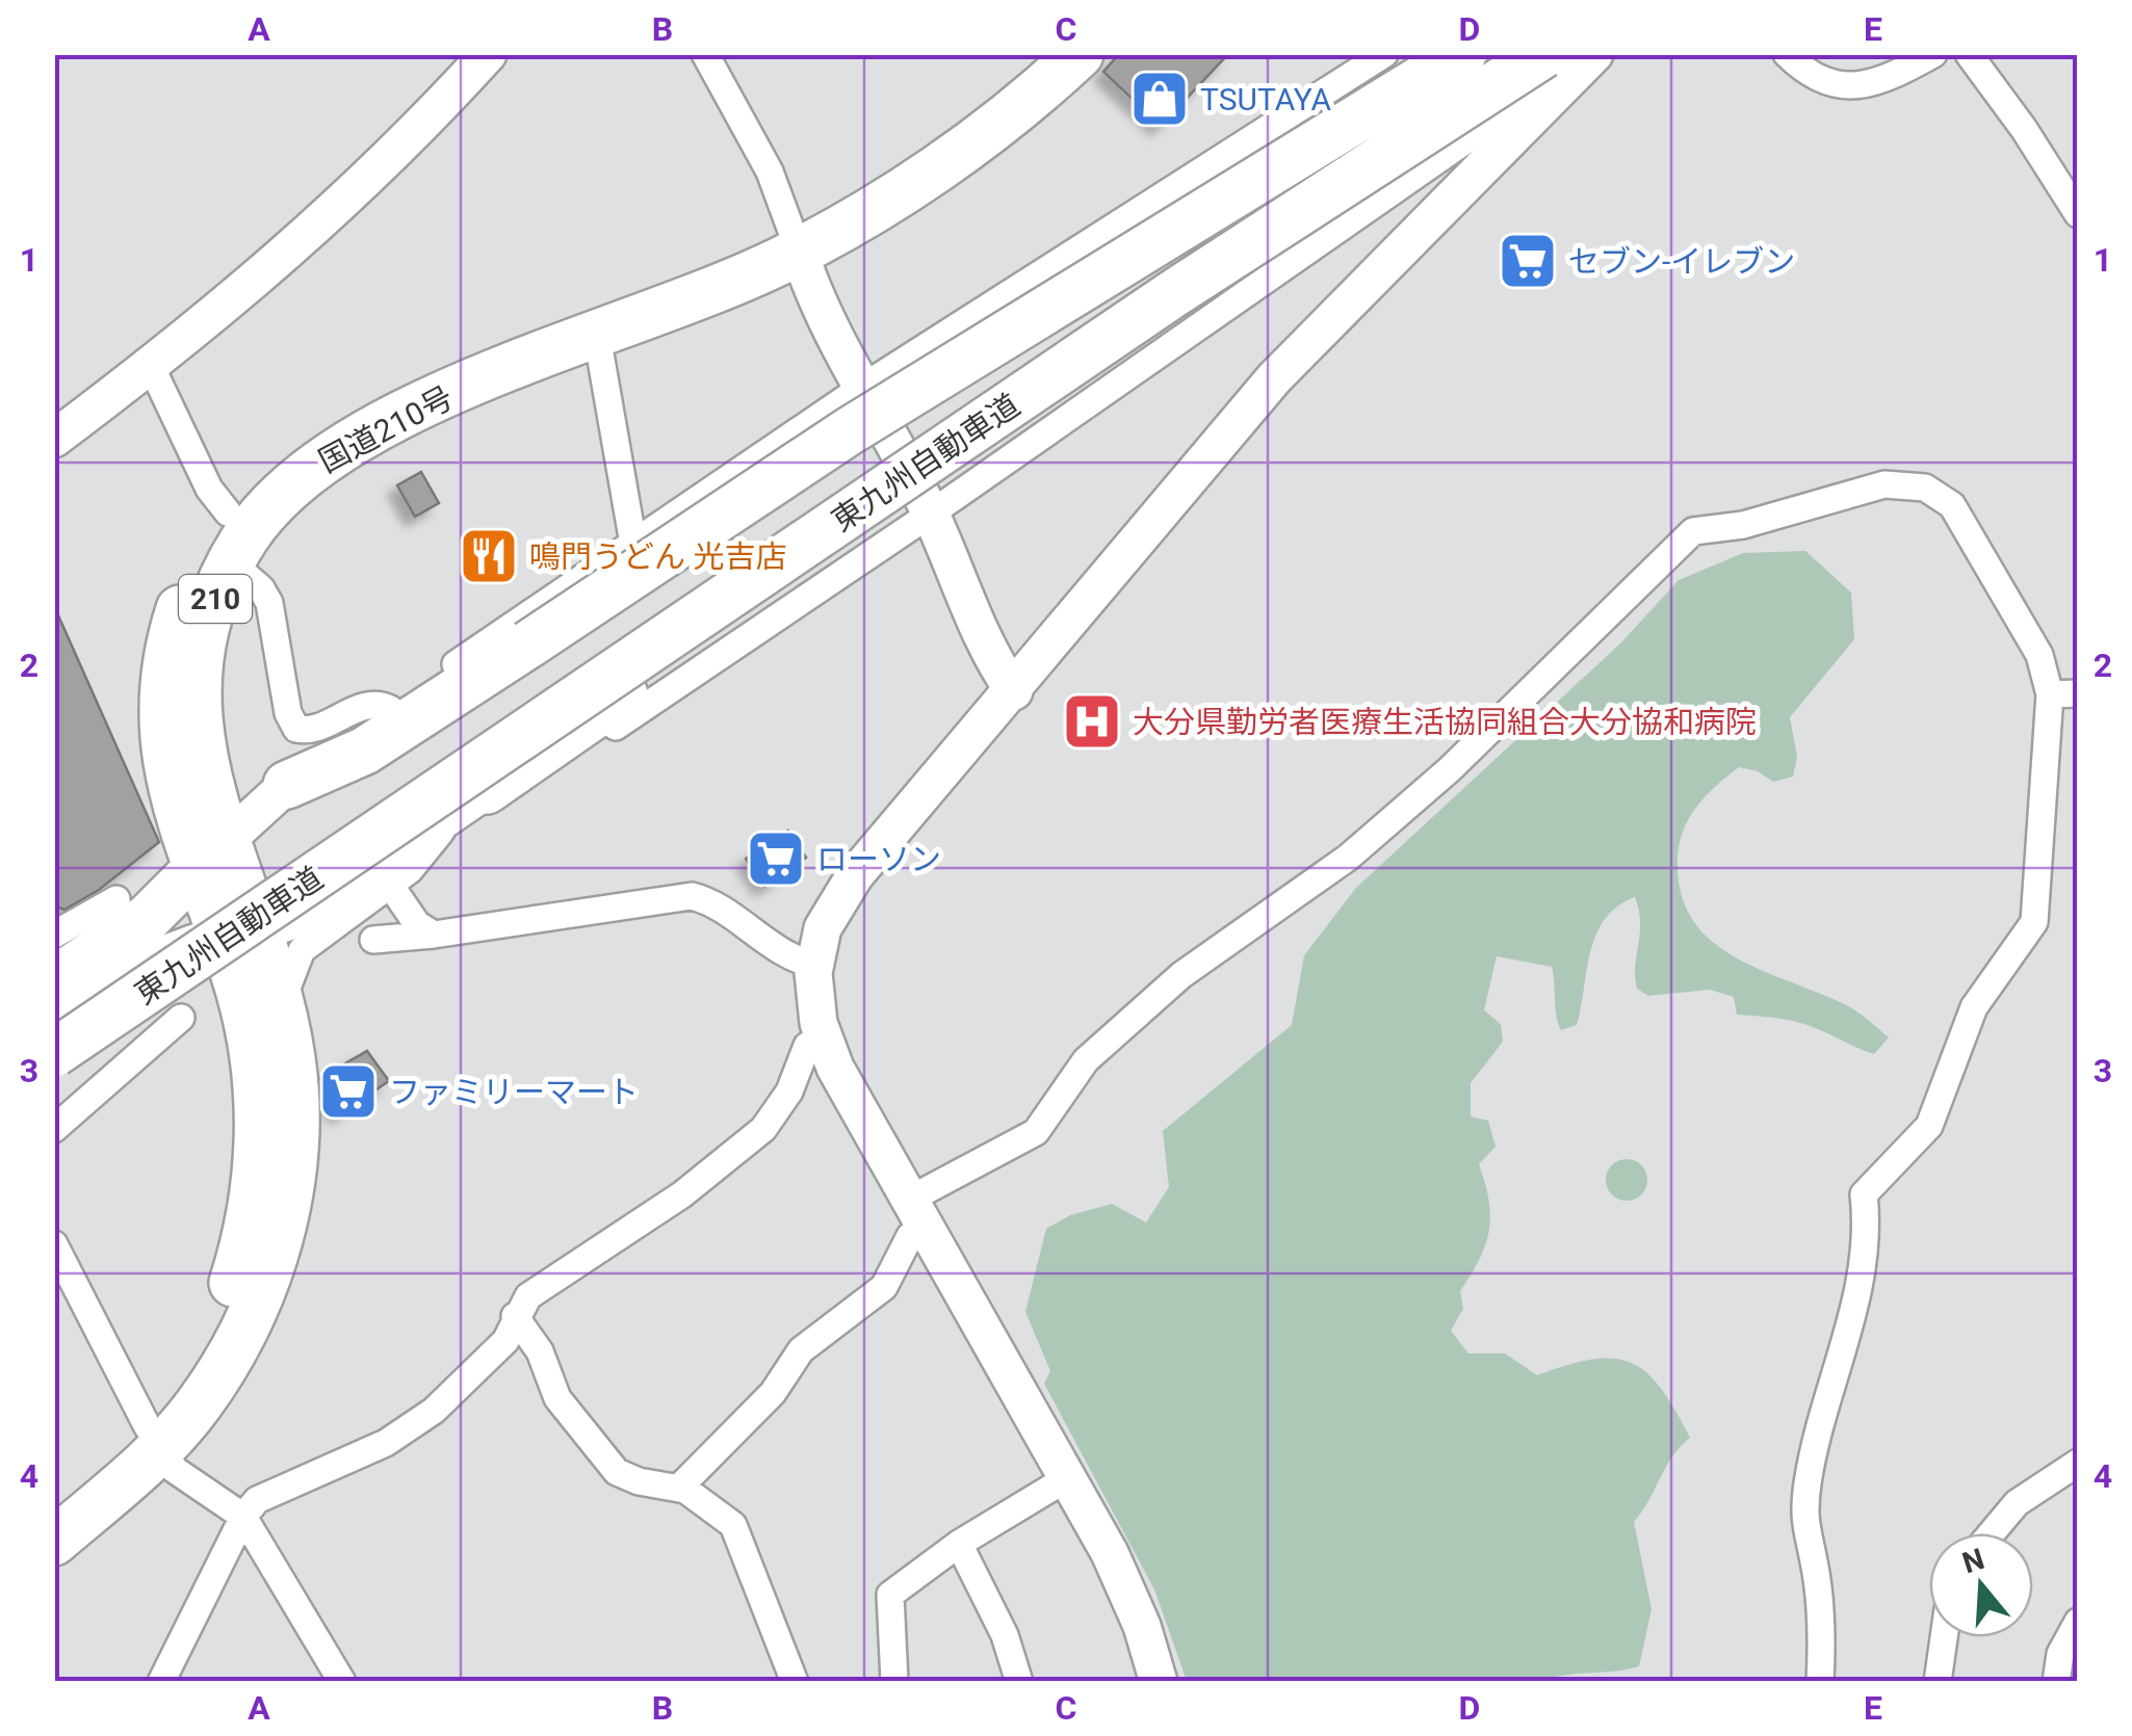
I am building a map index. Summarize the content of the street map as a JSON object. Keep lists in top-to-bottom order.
{
  "streets": {
    "highway": ["国道210号", "東九州自動車道", "210"]
  },
  "places": {
    "shop": ["TSUTAYA"],
    "supermarket": ["セブン-イレブン", "ローソン", "ファミリーマート"],
    "restaurant": ["鳴門うどん 光吉店"],
    "hospital": ["大分県勤労者医療生活協同組合大分協和病院"]
  },
  "north": "top",
  "grid": {
    "columns": [
      "A",
      "B",
      "C",
      "D",
      "E"
    ],
    "rows": [
      "1",
      "2",
      "3",
      "4"
    ]
  }
}
